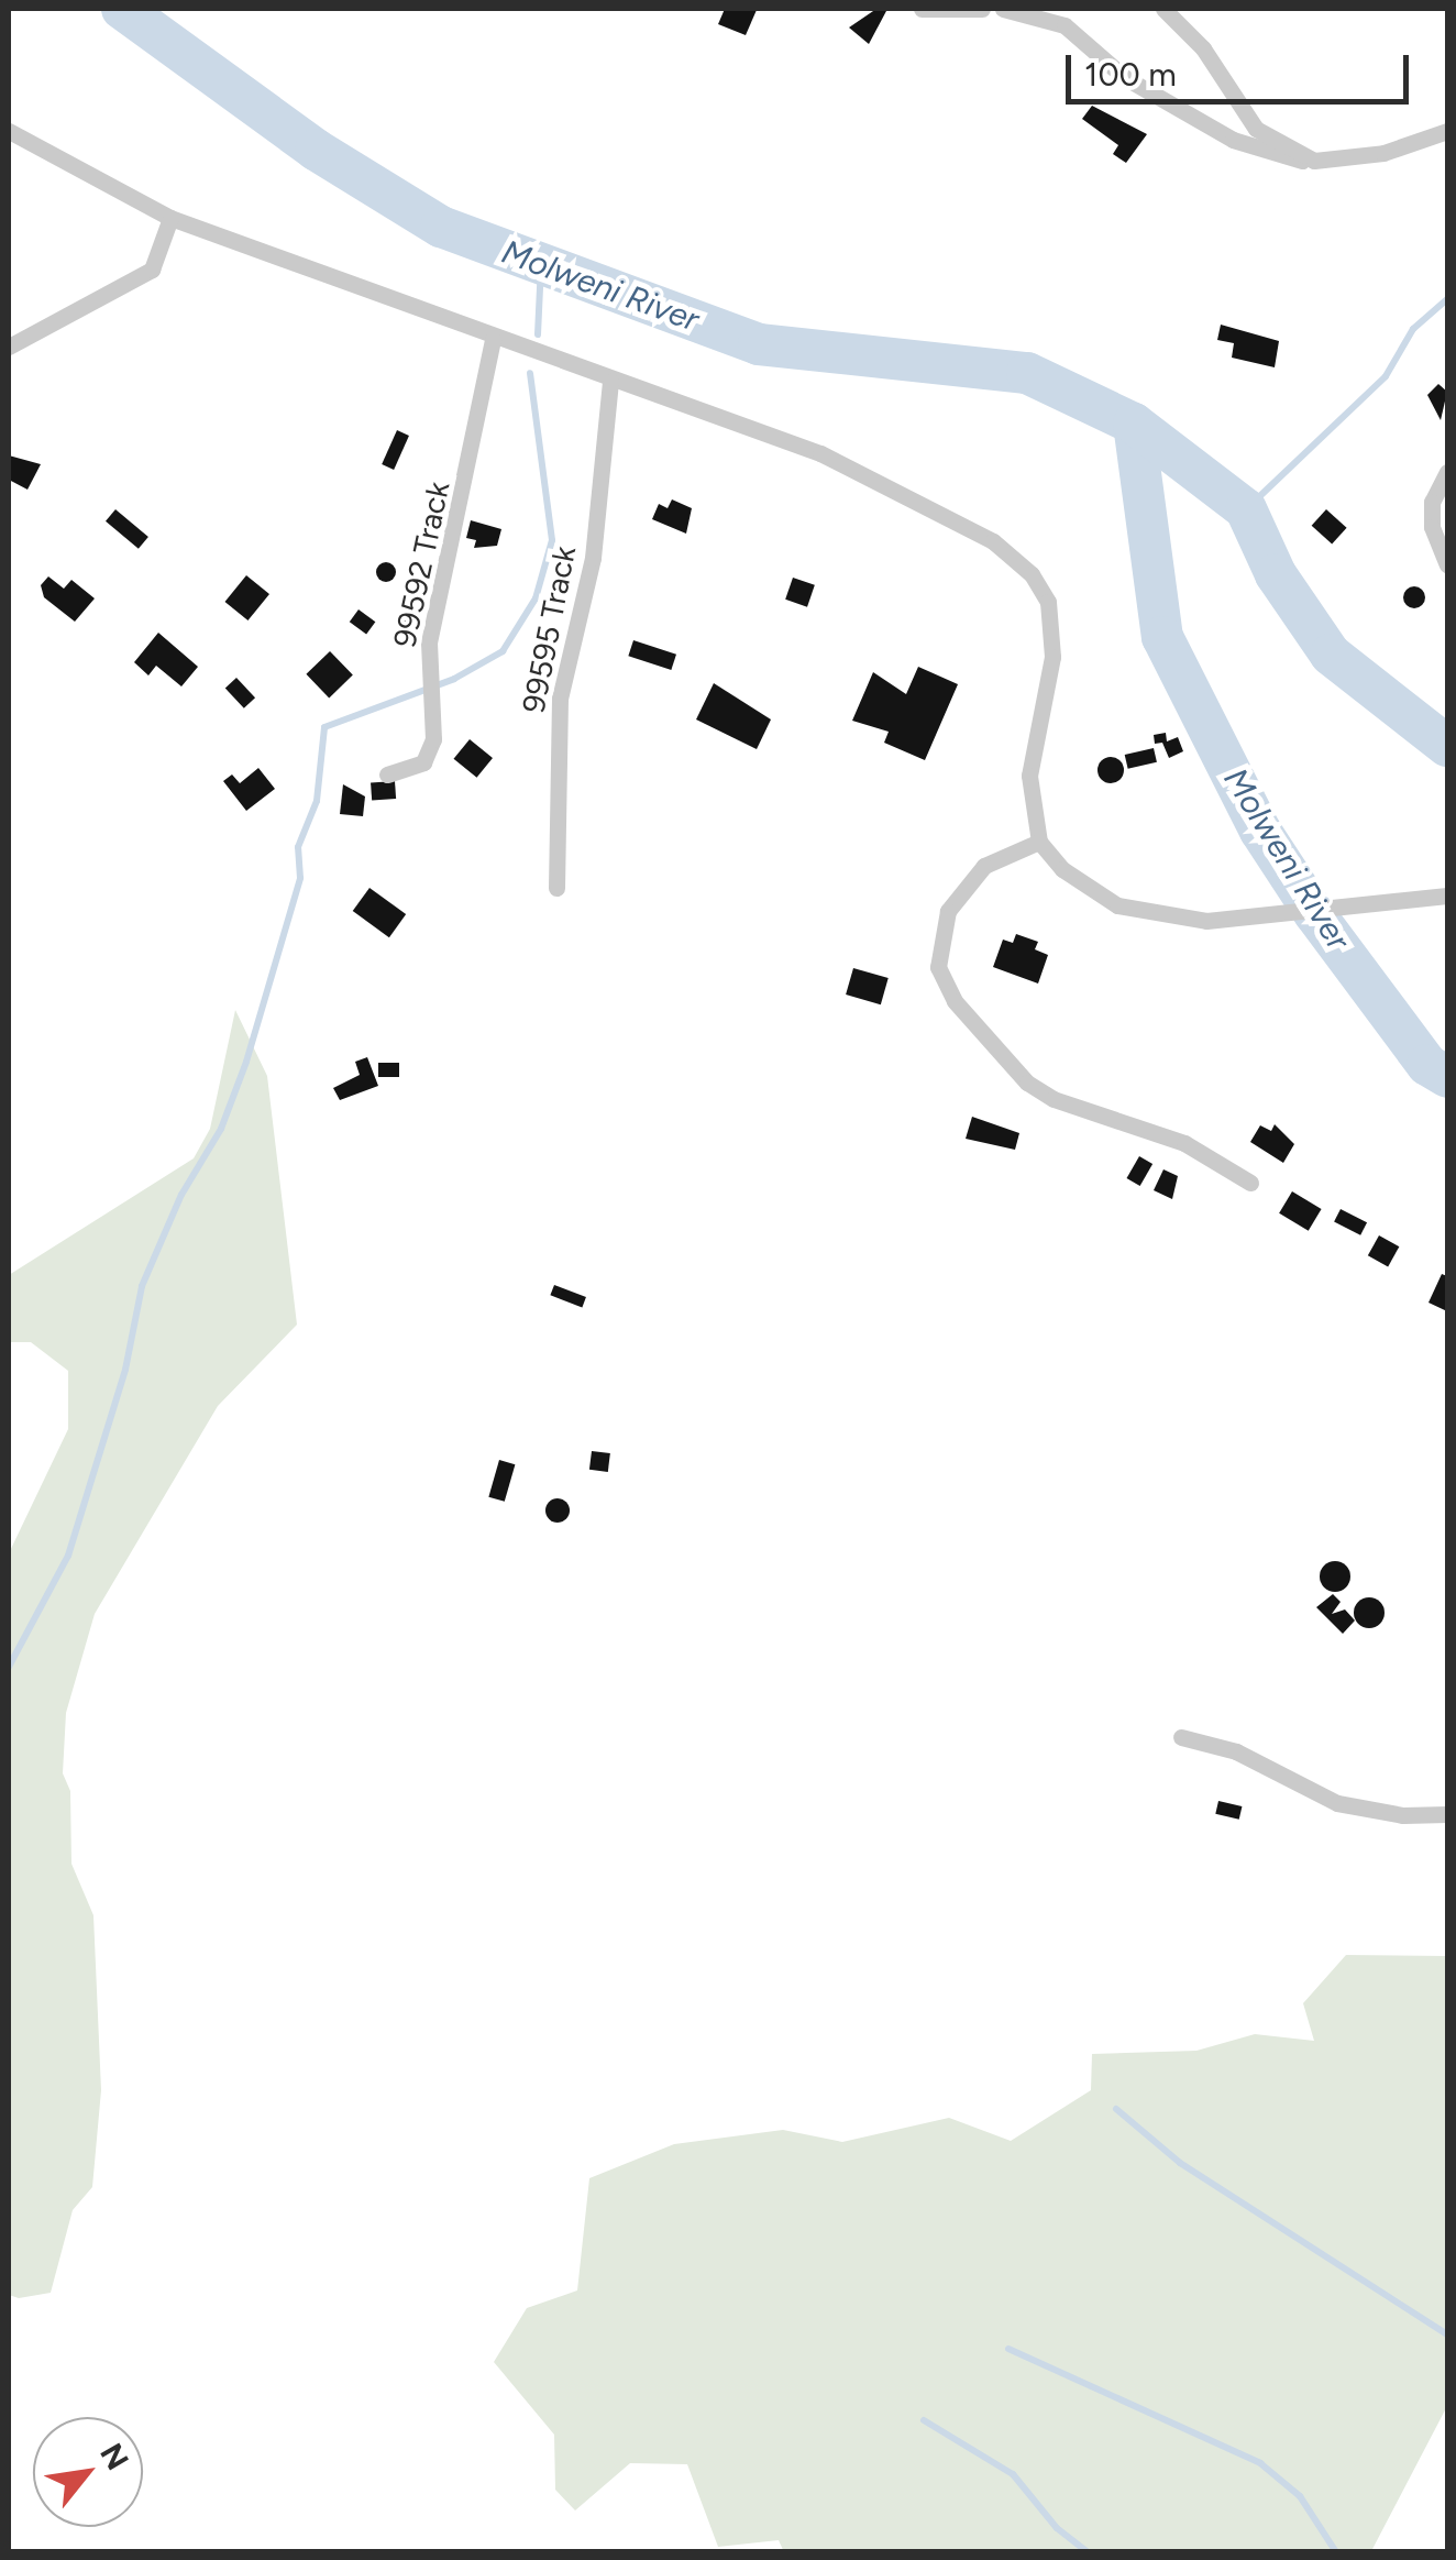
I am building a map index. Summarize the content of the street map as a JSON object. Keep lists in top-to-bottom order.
{
  "streets": {
    "street": ["99592 Track", "99595 Track"]
  },
  "water": ["Molweni River"],
  "scale_bar": "100 m",
  "north": "top right"
}
